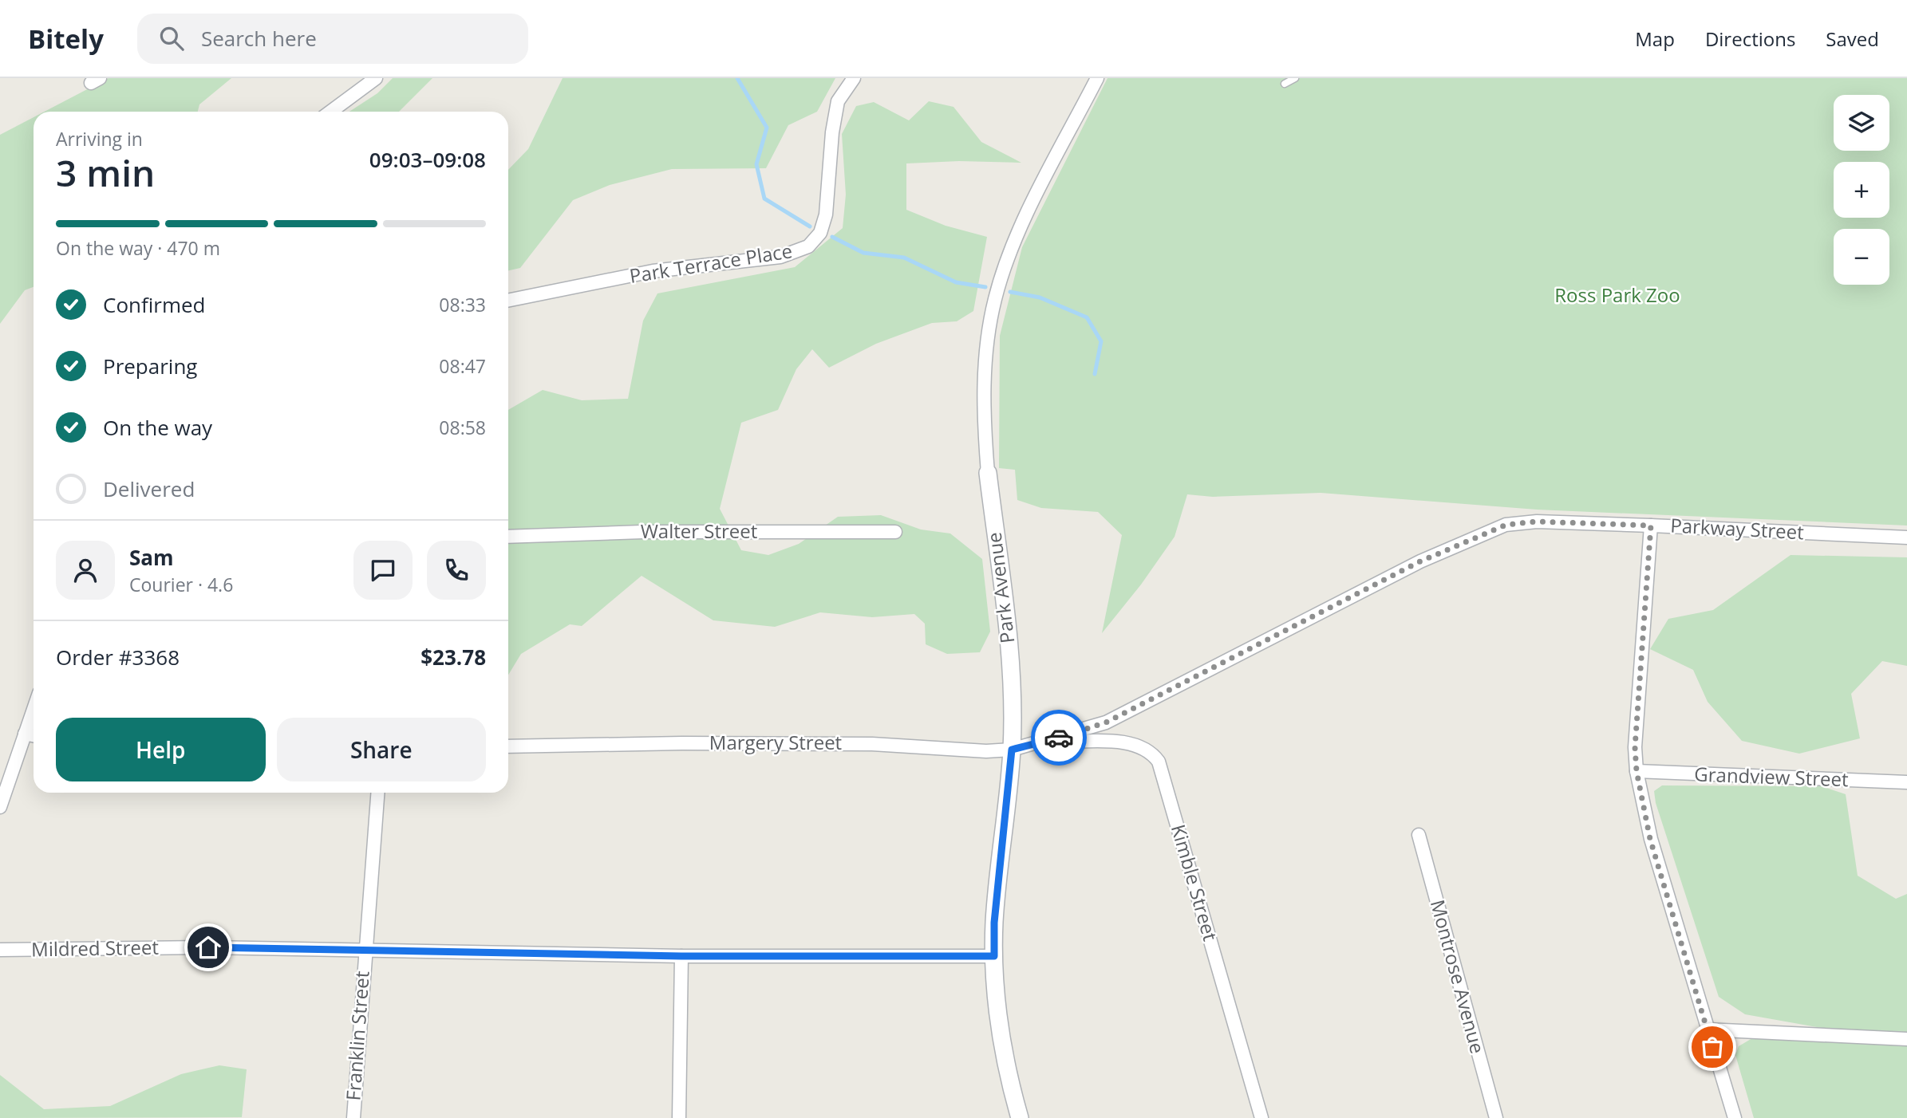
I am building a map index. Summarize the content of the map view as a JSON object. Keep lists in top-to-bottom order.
{
  "streets": {
    "street": [
      "Park Terrace Place",
      "Parkway Street",
      "Walter Street",
      "Park Avenue",
      "Margery Street",
      "Grandview Street",
      "Kimble Street",
      "Mildred Street",
      "Montrose Avenue",
      "Franklin Street"
    ]
  },
  "crossings": [
    ["Parkway Street", "Margery Street"],
    ["Parkway Street", "Kimble Street"],
    ["Park Avenue", "Margery Street"],
    ["Park Avenue", "Mildred Street"],
    ["Margery Street", "Kimble Street"],
    ["Mildred Street", "Franklin Street"]
  ],
  "parks": ["Ross Park Zoo"],
  "page": {
    "header": "Bitely",
    "search": "Search here",
    "nav": ["Map", "Directions", "Saved"],
    "map_buttons": ["+", "−"],
    "heading": ["3 min", "Arriving in", "09:03–09:08"],
    "panel": [
      "Sam",
      "Courier · 4.6",
      "Order #3368",
      "$23.78"
    ],
    "bar": "On the way · 470 m",
    "list": [
      ["Confirmed", "08:33"],
      ["Preparing", "08:47"],
      ["On the way", "08:58"],
      "Delivered"
    ],
    "buttons": ["Help", "Share"]
  }
}
